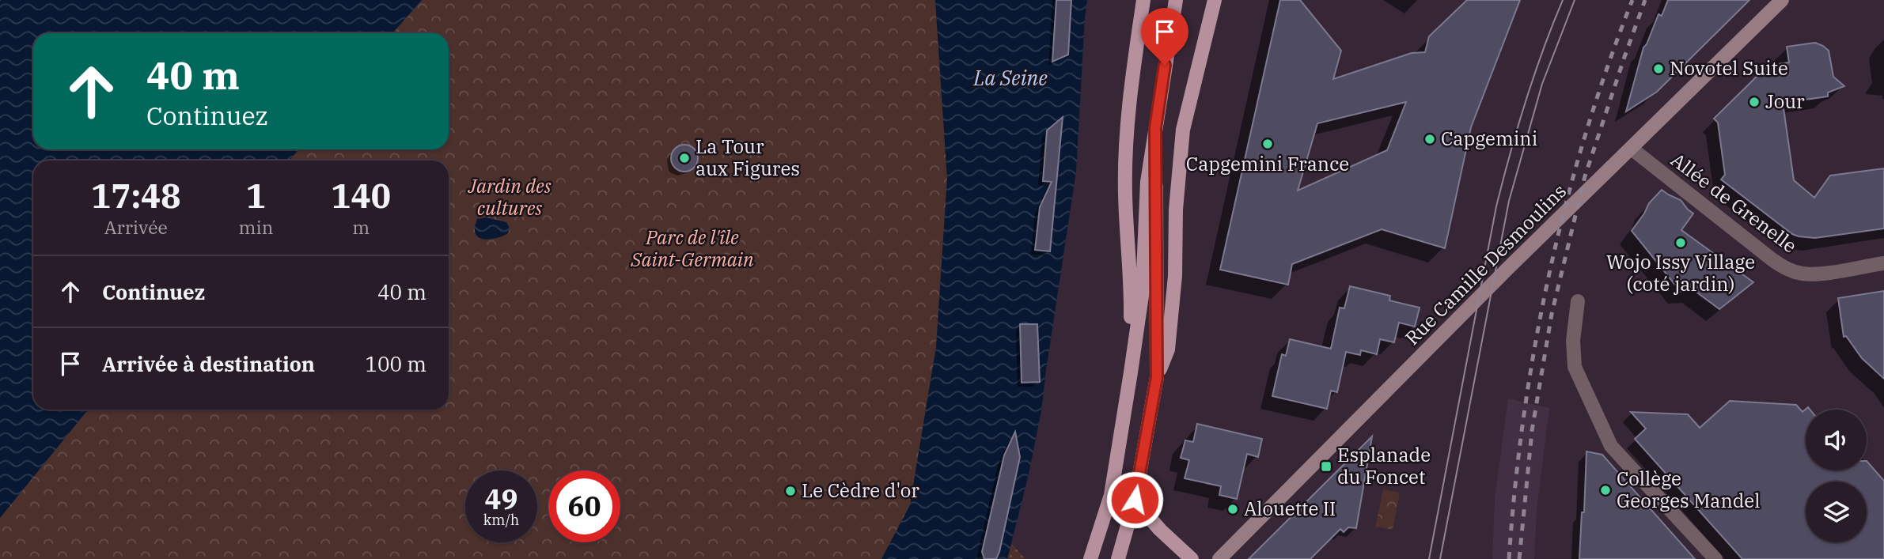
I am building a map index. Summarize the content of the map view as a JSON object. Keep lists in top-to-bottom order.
{
  "streets": {
    "street": ["Allée de Grenelle", "Rue Camille Desmoulins"]
  },
  "crossings": [
    ["Allée de Grenelle", "Rue Camille Desmoulins"]
  ],
  "water": ["La Seine"],
  "parks": ["Jardin des cultures", "Parc de l'île Saint-Germain"],
  "places": {
    "other": [
      "Novotel Suite",
      "Jour",
      "Capgemini",
      "Capgemini France",
      "La Tour aux Figures",
      "Wojo Issy Village (coté jardin)",
      "Collège Georges Mandel",
      "Le Cèdre d'or",
      "Alouette II"
    ],
    "transit": ["Esplanade du Foncet"]
  },
  "page": {
    "turn": ["40 m", "Continuez"],
    "eta": [
      "17:48",
      "Arrivée",
      "1",
      "min",
      "140",
      "m"
    ],
    "list": [
      {
        "name": "Continuez",
        "value": "40 m"
      },
      {
        "name": "Arrivée à destination",
        "value": "100 m"
      }
    ],
    "speed": "49 km/h",
    "limit": "60"
  }
}
